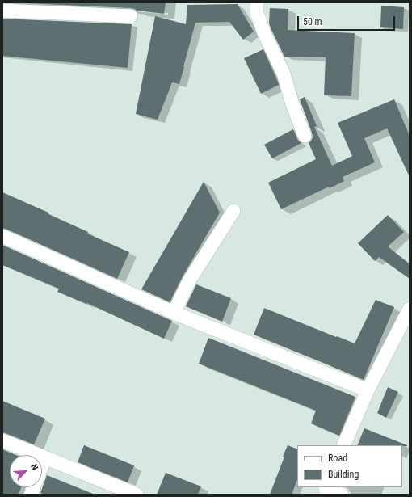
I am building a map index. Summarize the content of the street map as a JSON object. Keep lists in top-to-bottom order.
{
  "legend": ["Road", "Building"],
  "scale_bar": "50 m",
  "north": "top right"
}
